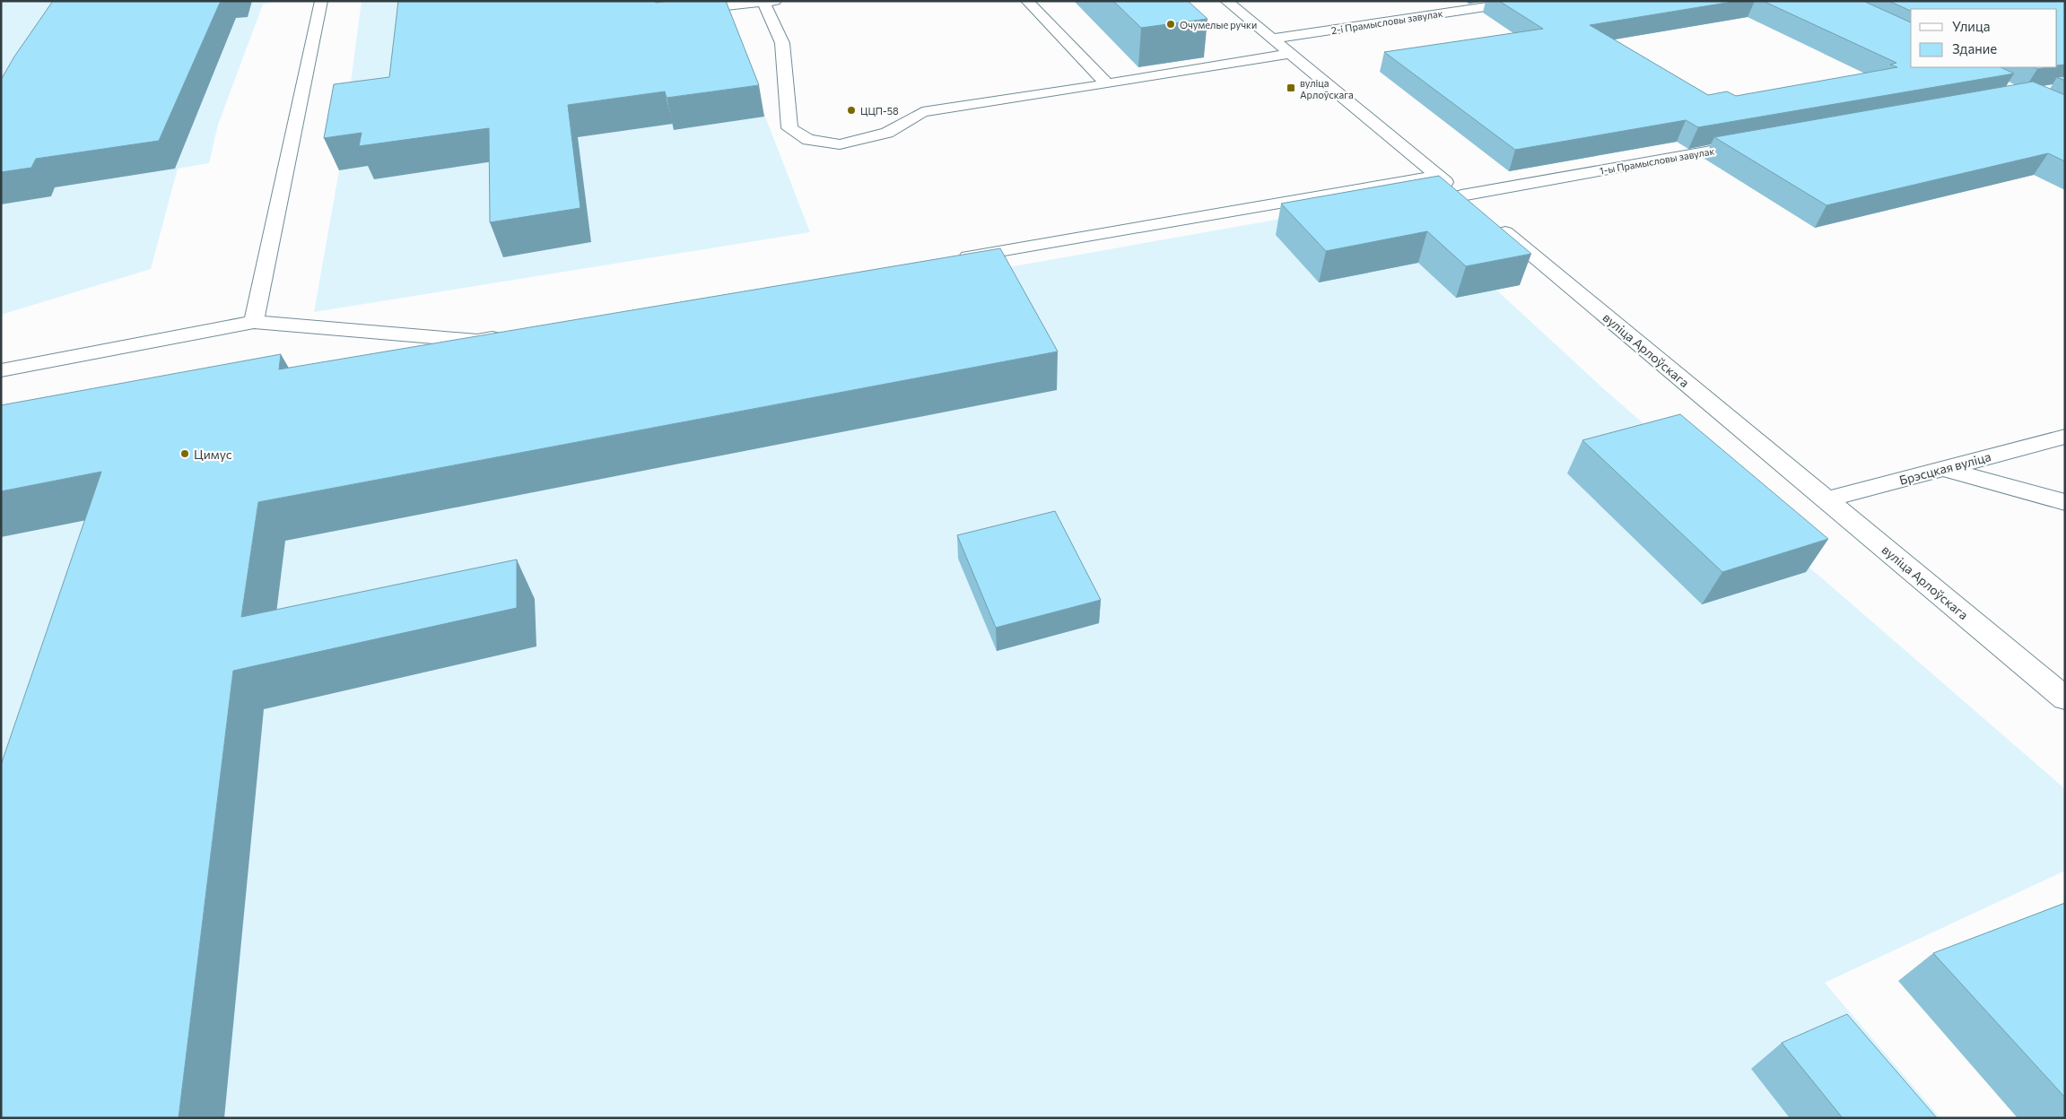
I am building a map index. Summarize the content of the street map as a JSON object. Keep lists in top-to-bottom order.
{
  "streets": {
    "street": [
      "2-і Прамысловы завулак",
      "1-ы Прамысловы завулак",
      "вуліца Арлоўскага",
      "Брэсцкая вуліца"
    ]
  },
  "crossings": [
    ["2-і Прамысловы завулак", "вуліца Арлоўскага"],
    ["1-ы Прамысловы завулак", "вуліца Арлоўскага"],
    ["вуліца Арлоўскага", "Брэсцкая вуліца"]
  ],
  "places": {
    "other": ["Очумелые ручки", "ЦЦП-58", "Цимус"],
    "transit": ["вуліца Арлоўскага"]
  },
  "legend": ["Улица", "Здание"]
}
